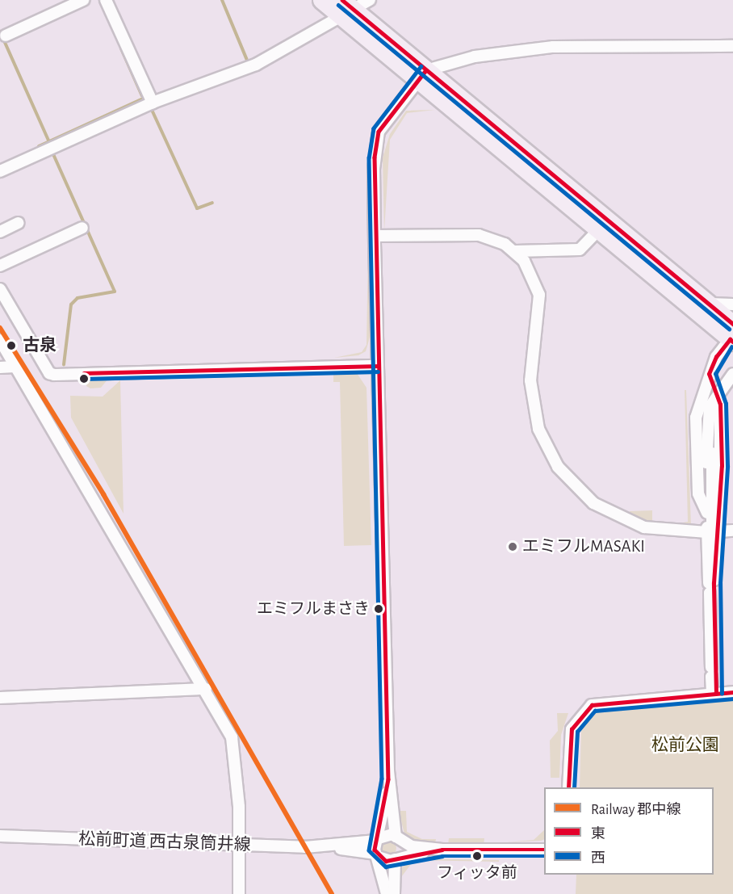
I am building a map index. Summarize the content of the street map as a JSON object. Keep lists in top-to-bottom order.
{
  "streets": {
    "street": ["松前町道 西古泉筒井線"]
  },
  "parks": ["松前公園"],
  "places": [
    "古泉",
    "エミフルMASAKI",
    "エミフルまさき",
    "フィッタ前"
  ],
  "lines": ["transit line 東", "transit line 西", "rail line 郡中線"],
  "legend": ["Railway 郡中線", "東", "西"]
}
